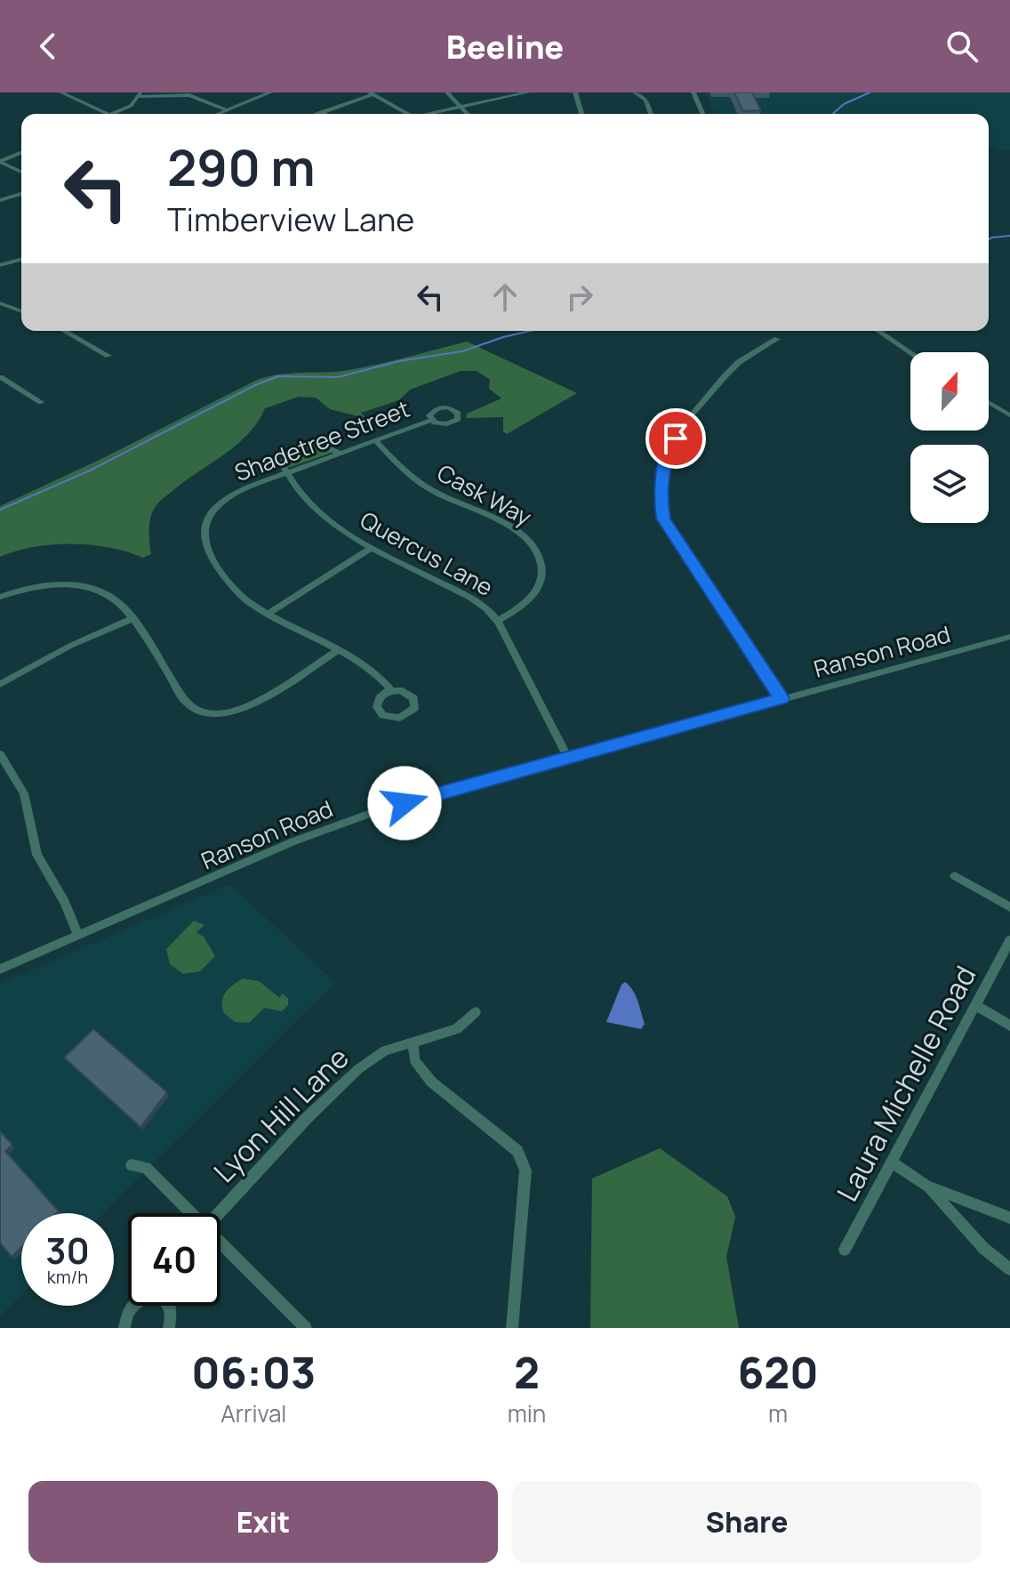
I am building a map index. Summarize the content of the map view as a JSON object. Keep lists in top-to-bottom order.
{
  "streets": {
    "street": [
      "Shadetree Street",
      "Cask Way",
      "Quercus Lane",
      "Ranson Road",
      "Laura Michelle Road",
      "Lyon Hill Lane"
    ]
  },
  "crossings": [
    ["Shadetree Street", "Cask Way"],
    ["Shadetree Street", "Quercus Lane"],
    ["Cask Way", "Quercus Lane"],
    ["Quercus Lane", "Ranson Road"]
  ],
  "north": "top",
  "page": {
    "header": "Beeline",
    "turn": ["290 m", "Timberview Lane"],
    "speed": "30 km/h",
    "limit": "40",
    "eta": [
      "06:03",
      "Arrival",
      "2",
      "min",
      "620",
      "m"
    ],
    "buttons": ["Exit", "Share"]
  }
}
